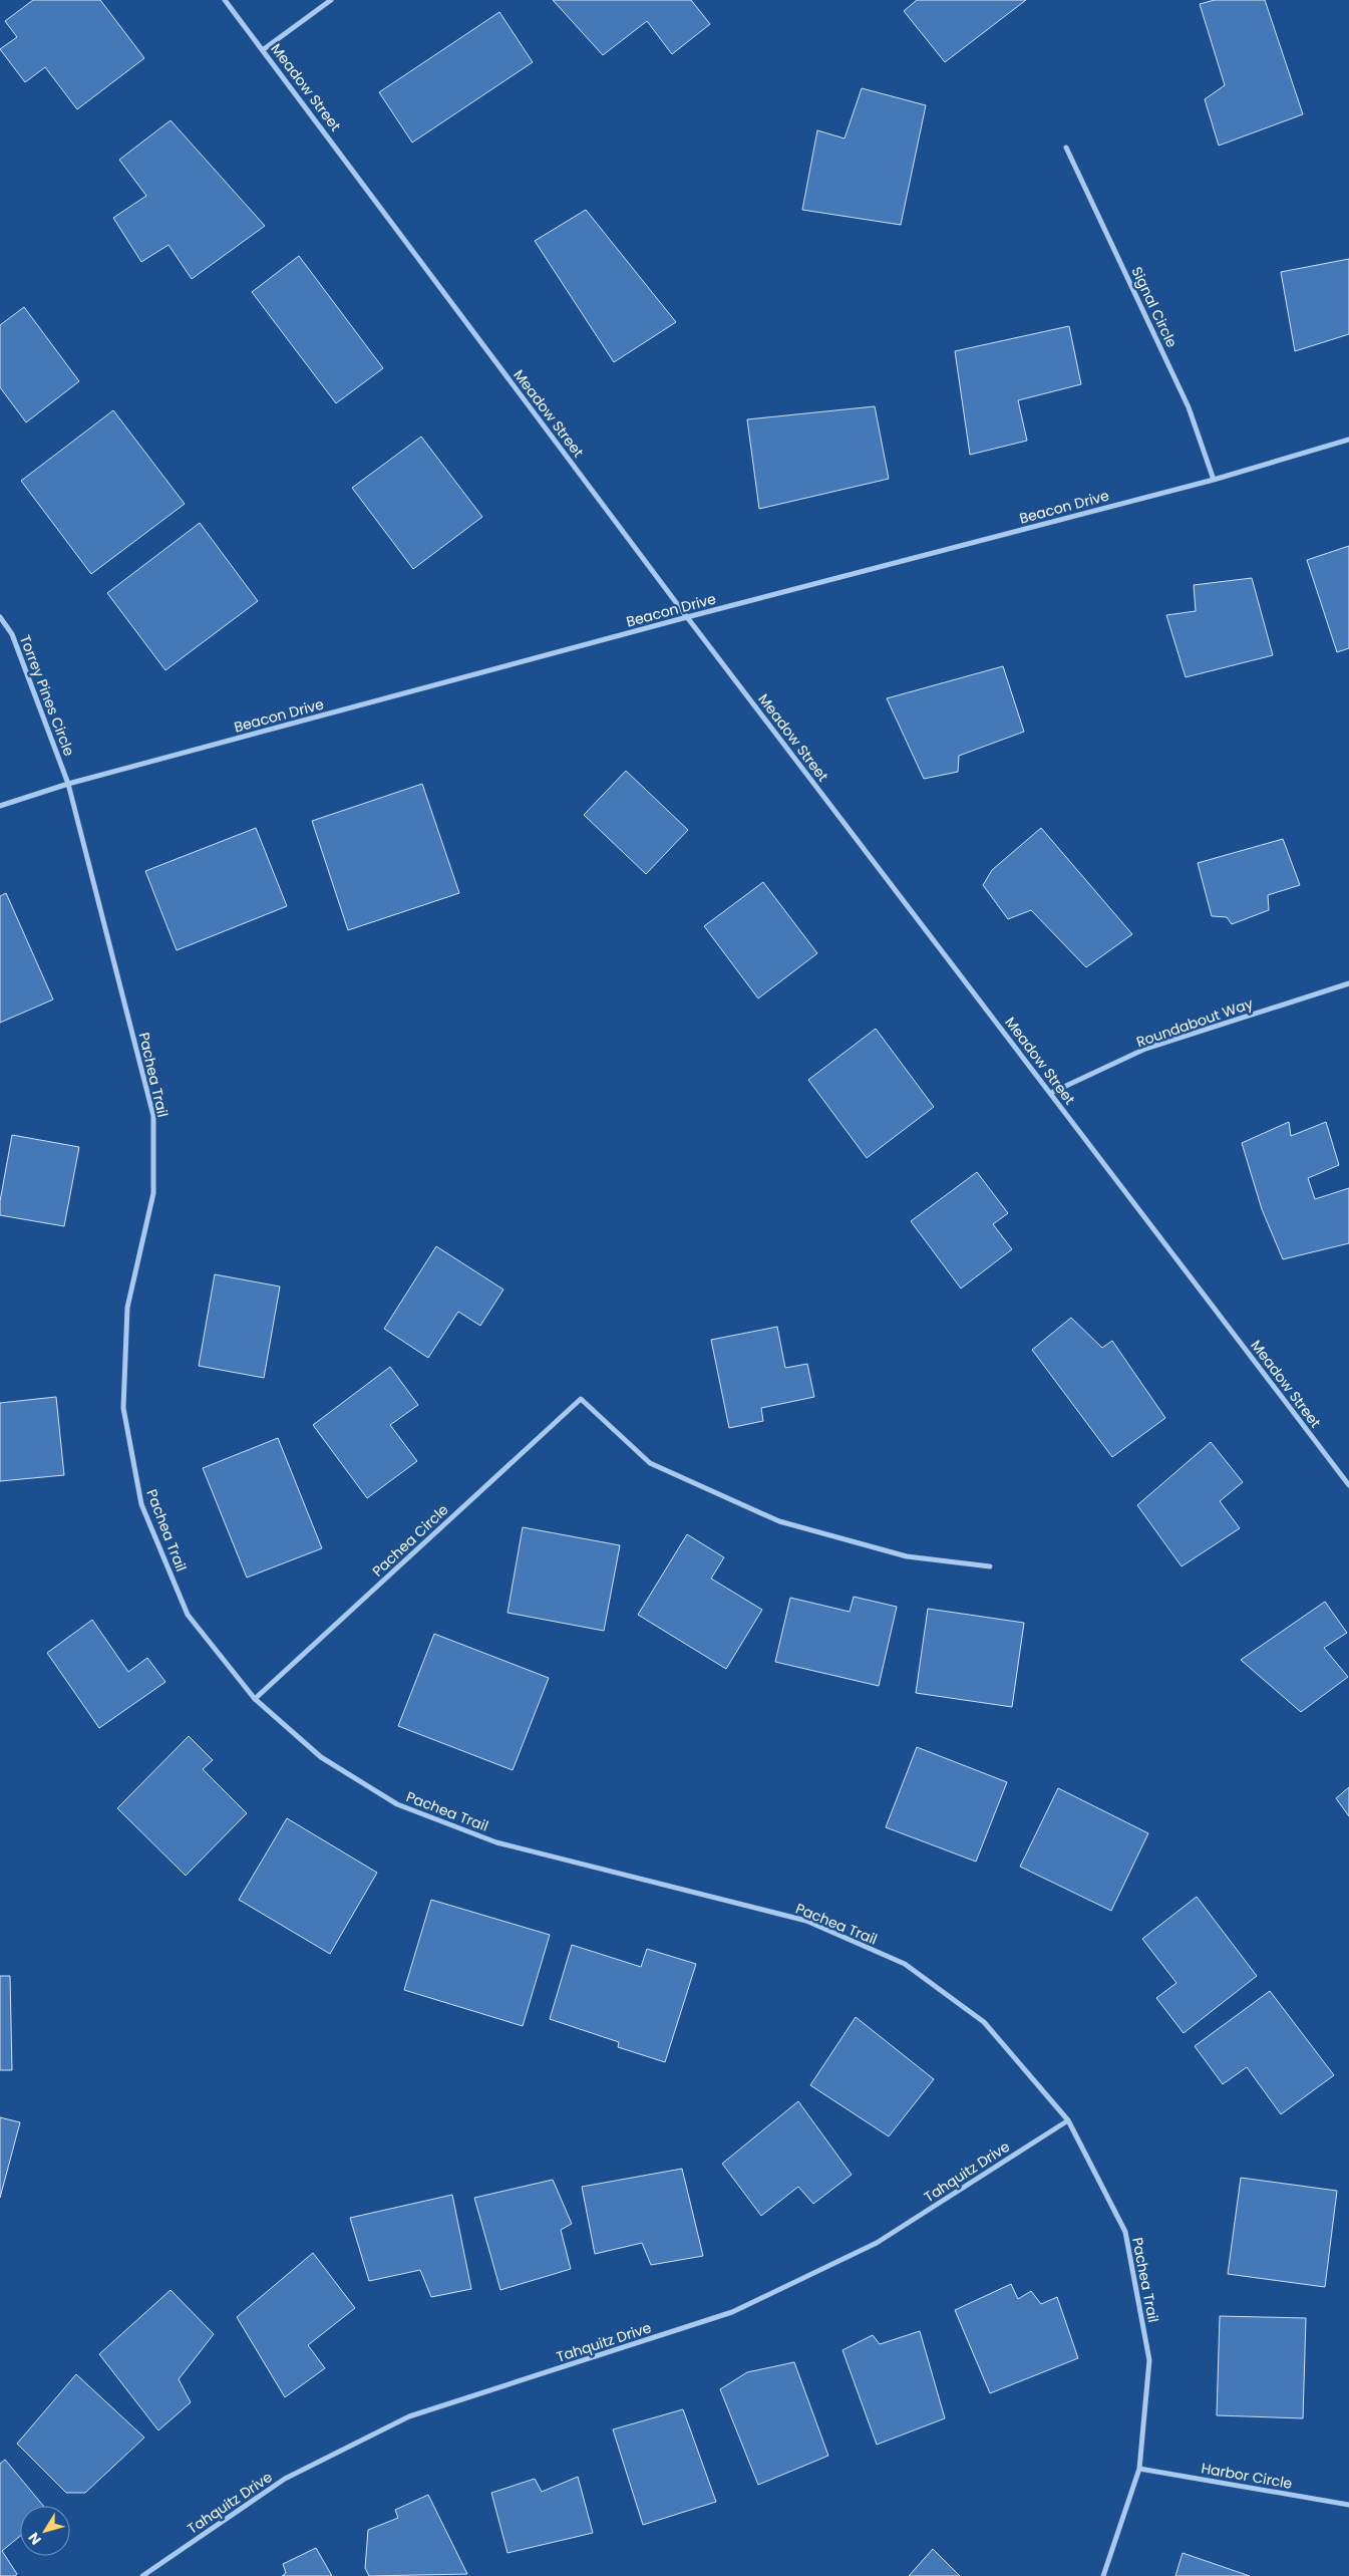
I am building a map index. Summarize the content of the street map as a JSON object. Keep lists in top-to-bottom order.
{
  "streets": {
    "street": [
      "Meadow Street",
      "Signal Circle",
      "Beacon Drive",
      "Torrey Pines Circle",
      "Roundabout Way",
      "Pachea Trail",
      "Pachea Circle",
      "Tahquitz Drive",
      "Harbor Circle"
    ]
  },
  "crossings": [
    ["Meadow Street", "Beacon Drive"],
    ["Meadow Street", "Roundabout Way"],
    ["Signal Circle", "Beacon Drive"],
    ["Beacon Drive", "Torrey Pines Circle"],
    ["Beacon Drive", "Pachea Trail"],
    ["Torrey Pines Circle", "Pachea Trail"],
    ["Pachea Trail", "Pachea Circle"],
    ["Pachea Trail", "Tahquitz Drive"],
    ["Pachea Trail", "Harbor Circle"]
  ],
  "north": "bottom left"
}
